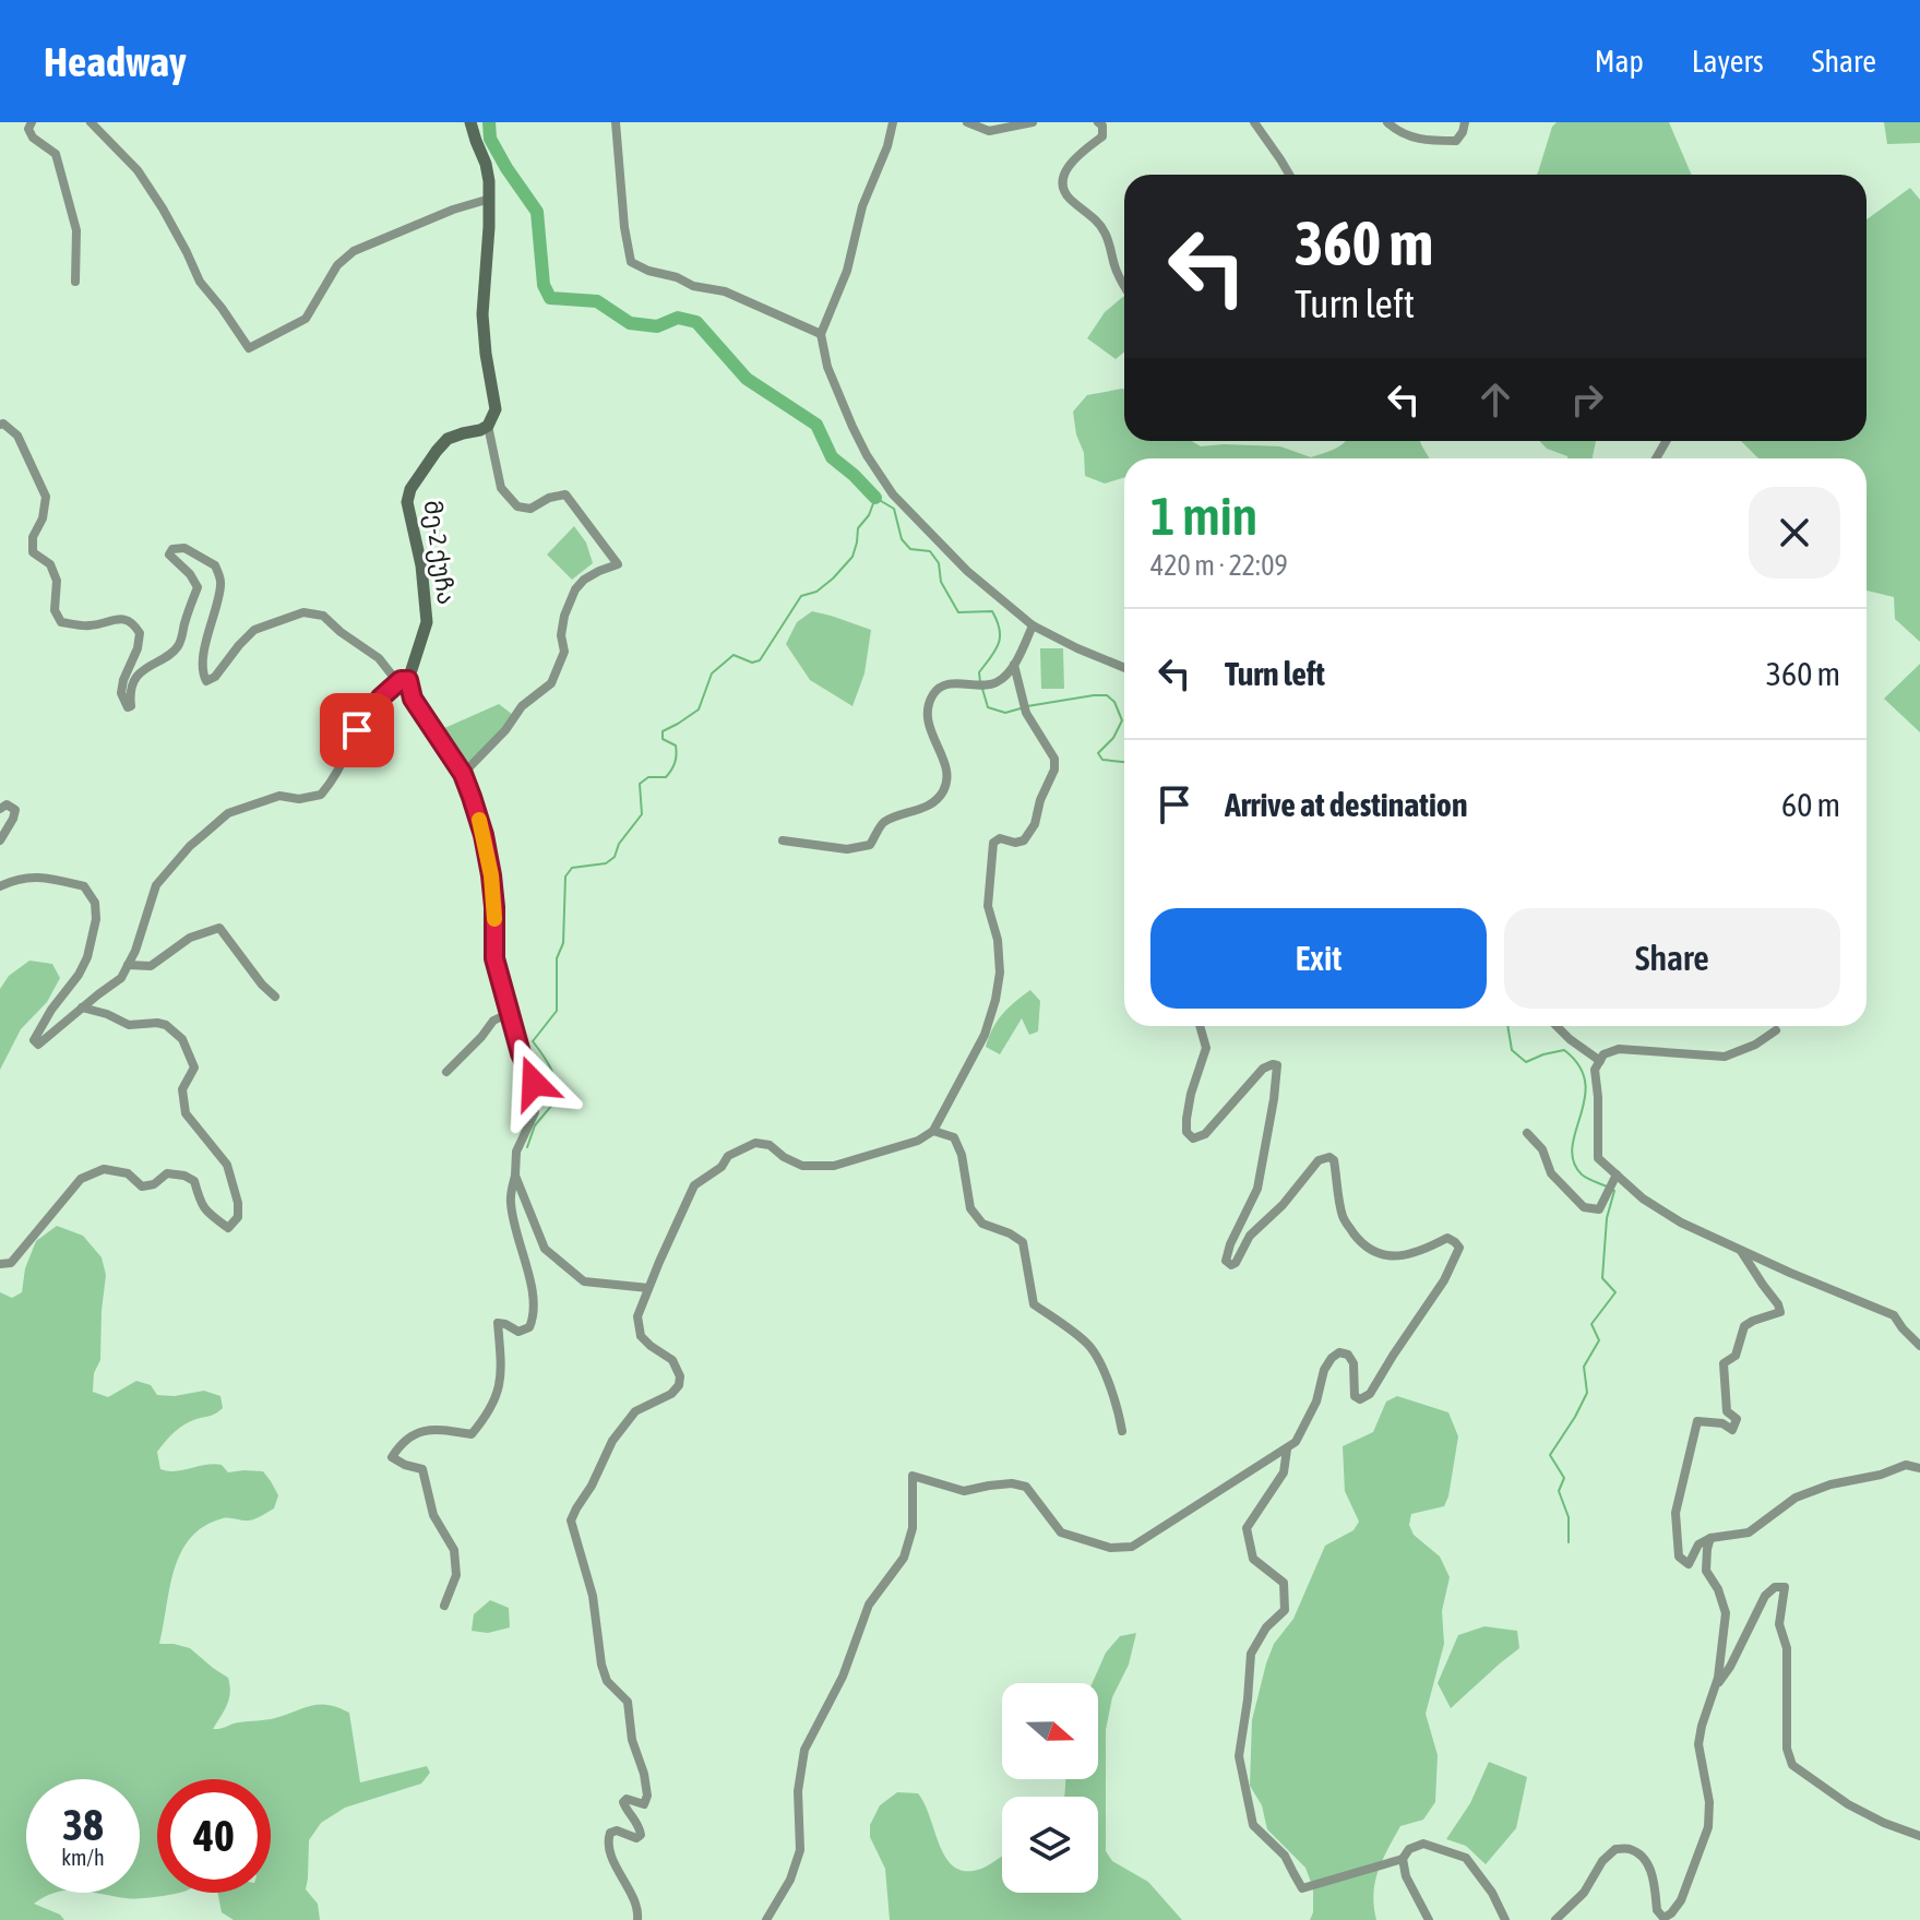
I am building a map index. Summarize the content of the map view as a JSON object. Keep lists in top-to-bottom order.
{
  "streets": {
    "street": ["მე-2 ქუჩა"]
  },
  "north": "right",
  "page": {
    "header": "Headway",
    "nav": ["Map", "Layers", "Share"],
    "turn": ["360 m", "Turn left"],
    "heading": ["1 min", "420 m · 22:09"],
    "list": [
      {
        "name": "Turn left",
        "value": "360 m"
      },
      {
        "name": "Arrive at destination",
        "value": "60 m"
      }
    ],
    "buttons": ["Exit", "Share"],
    "speed": "38 km/h",
    "limit": "40"
  }
}
